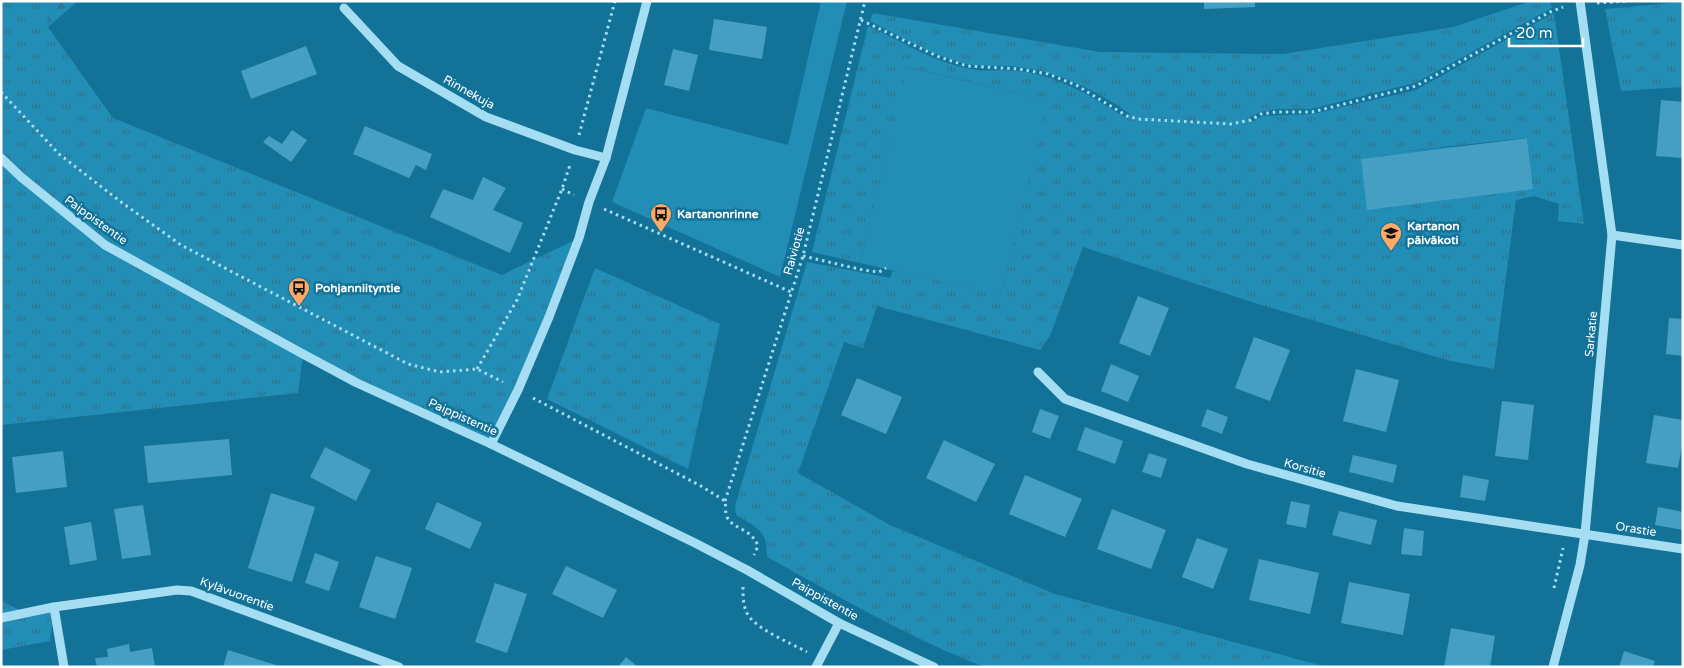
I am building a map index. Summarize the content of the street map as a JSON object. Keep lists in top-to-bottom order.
{
  "streets": {
    "street": [
      "Rinnekuja",
      "Paippistentie",
      "Sarkatie",
      "Korsitie",
      "Orastie",
      "Kylävuorentie"
    ],
    "path": ["Raiviotie"]
  },
  "crossings": [
    ["Sarkatie", "Korsitie"],
    ["Sarkatie", "Orastie"],
    ["Korsitie", "Orastie"]
  ],
  "places": {
    "bus stop": ["Kartanonrinne", "Pohjanniityntie"],
    "school or university": ["Kartanon päiväkoti"]
  },
  "scale_bar": "20 m"
}
